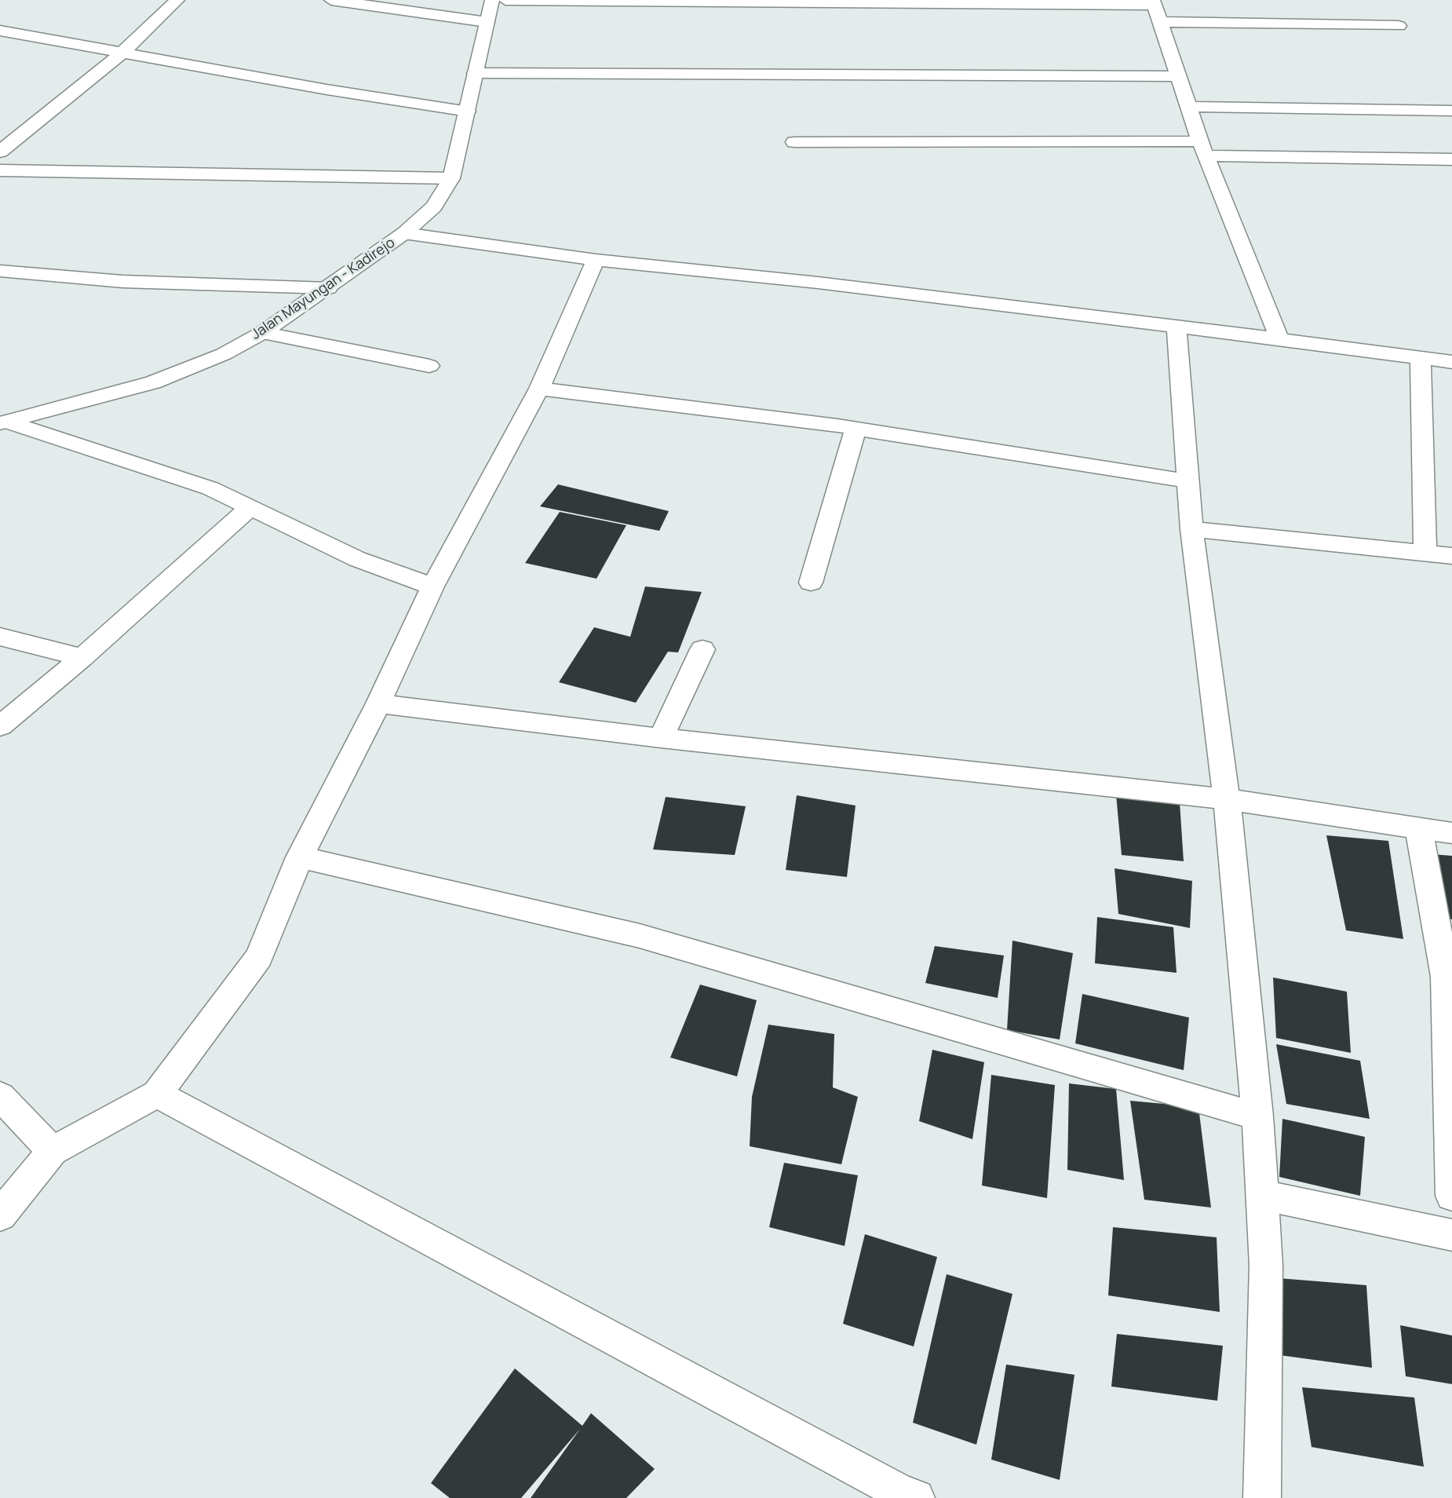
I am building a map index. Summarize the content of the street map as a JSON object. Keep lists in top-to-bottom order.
{
  "streets": {
    "street": ["Jalan Mayungan - Kadirejo"]
  }
}
